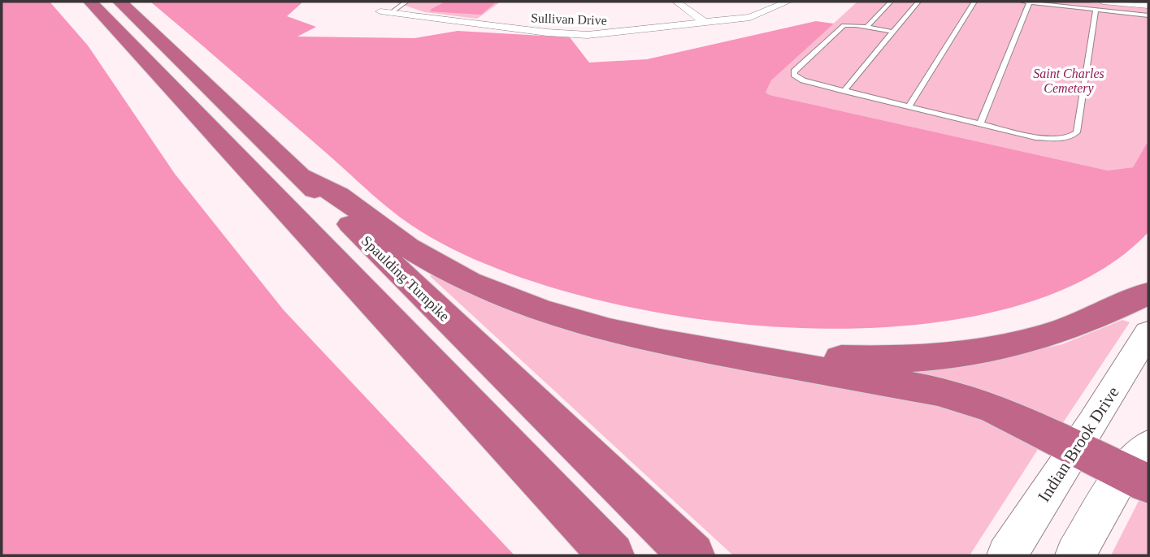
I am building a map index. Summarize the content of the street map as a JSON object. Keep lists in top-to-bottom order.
{
  "streets": {
    "highway": ["Spaulding Turnpike"],
    "main road": ["Indian Brook Drive"],
    "street": ["Sullivan Drive"]
  },
  "parks": ["Saint Charles Cemetery"]
}
